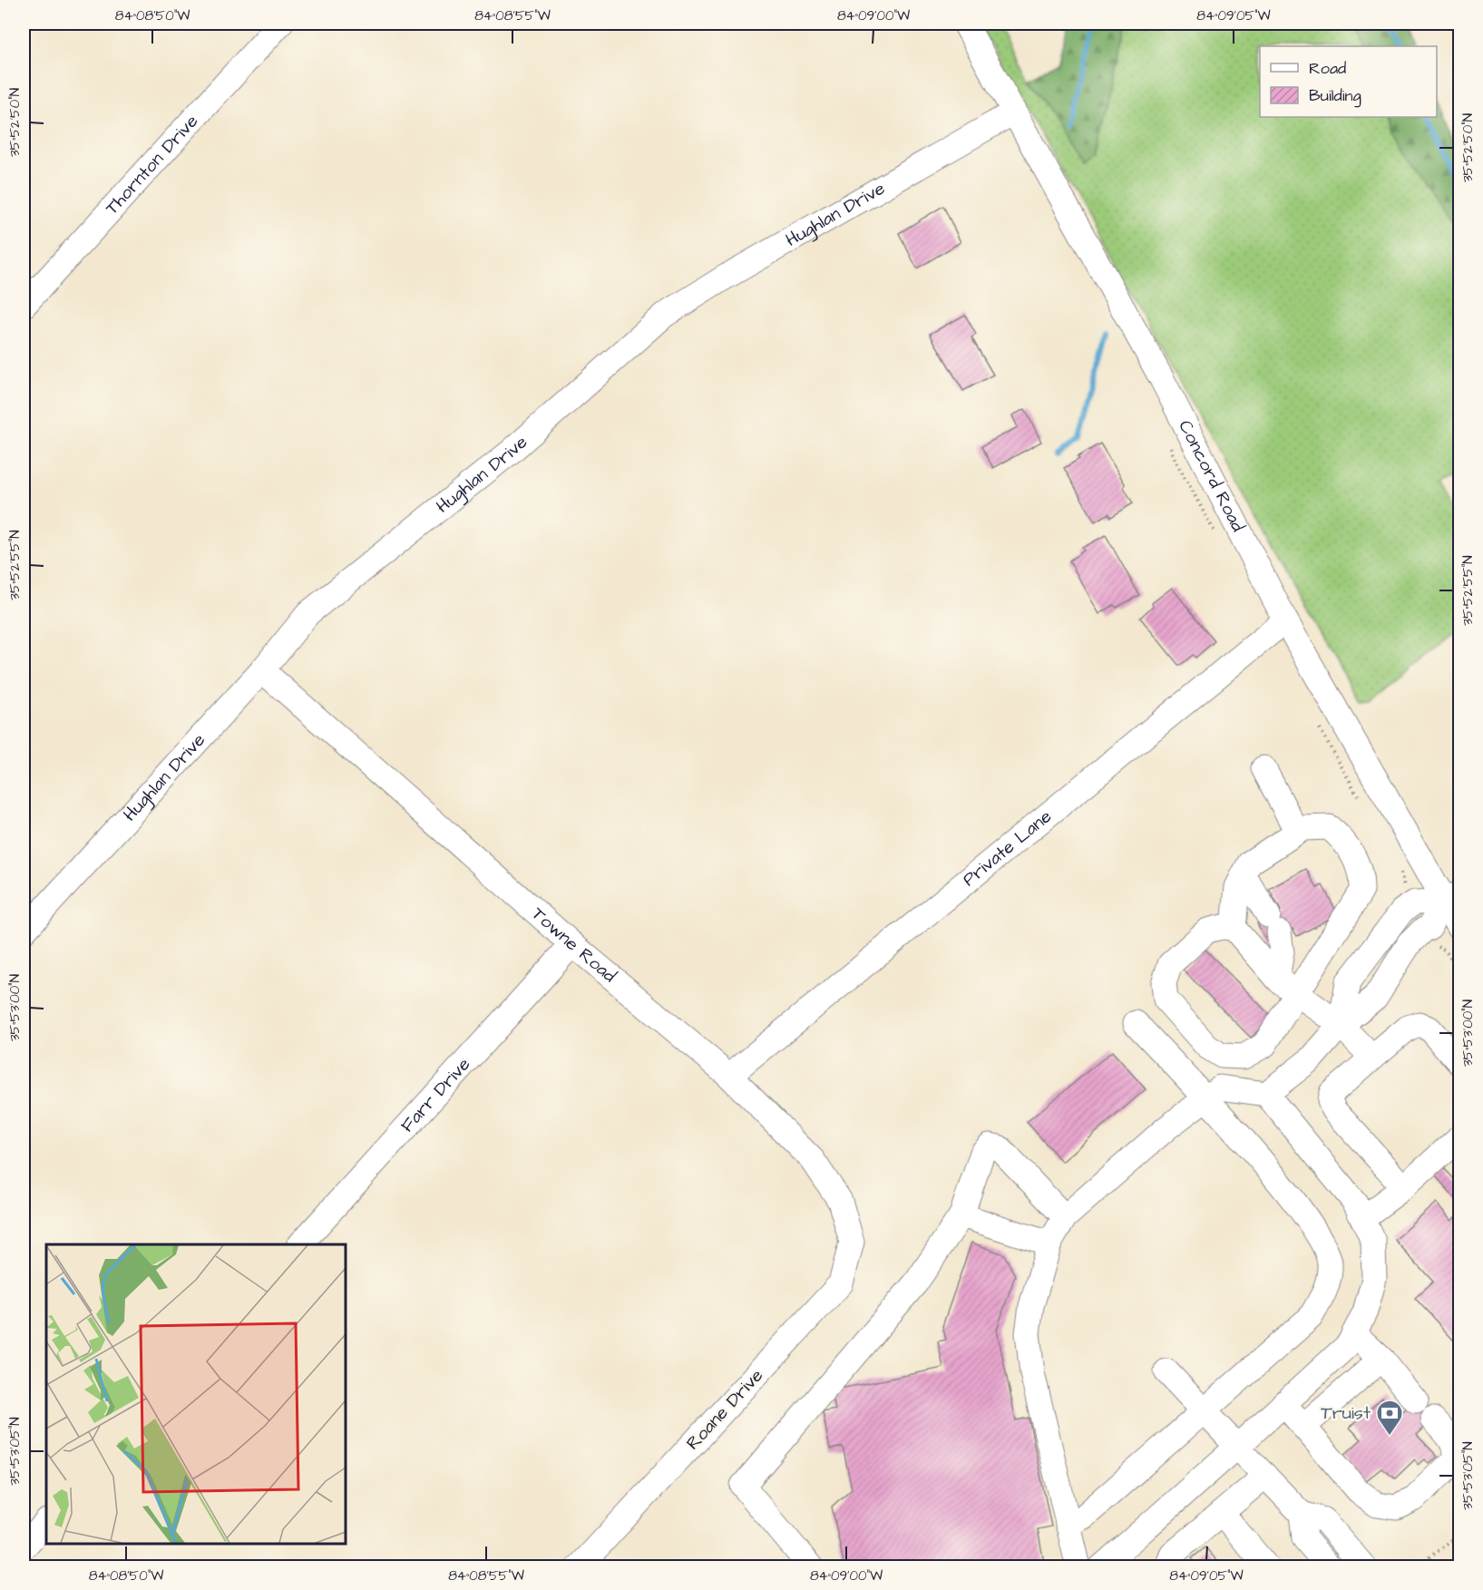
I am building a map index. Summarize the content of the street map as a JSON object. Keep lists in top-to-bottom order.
{
  "streets": {
    "street": [
      "Thornton Drive",
      "Hughlan Drive",
      "Concord Road",
      "Private Lane",
      "Towne Road",
      "Farr Drive",
      "Roane Drive"
    ]
  },
  "crossings": [
    ["Hughlan Drive", "Concord Road"],
    ["Hughlan Drive", "Towne Road"],
    ["Concord Road", "Private Lane"],
    ["Private Lane", "Towne Road"],
    ["Towne Road", "Farr Drive"],
    ["Towne Road", "Roane Drive"]
  ],
  "places": {
    "bank": ["Truist"]
  },
  "legend": ["Road", "Building"],
  "coordinates": [
    "84°08'50\"W",
    "84°08'55\"W",
    "84°09'00\"W",
    "84°09'05\"W",
    "35°52'50\"N",
    "35°52'55\"N",
    "35°53'00\"N",
    "35°53'05\"N"
  ]
}
